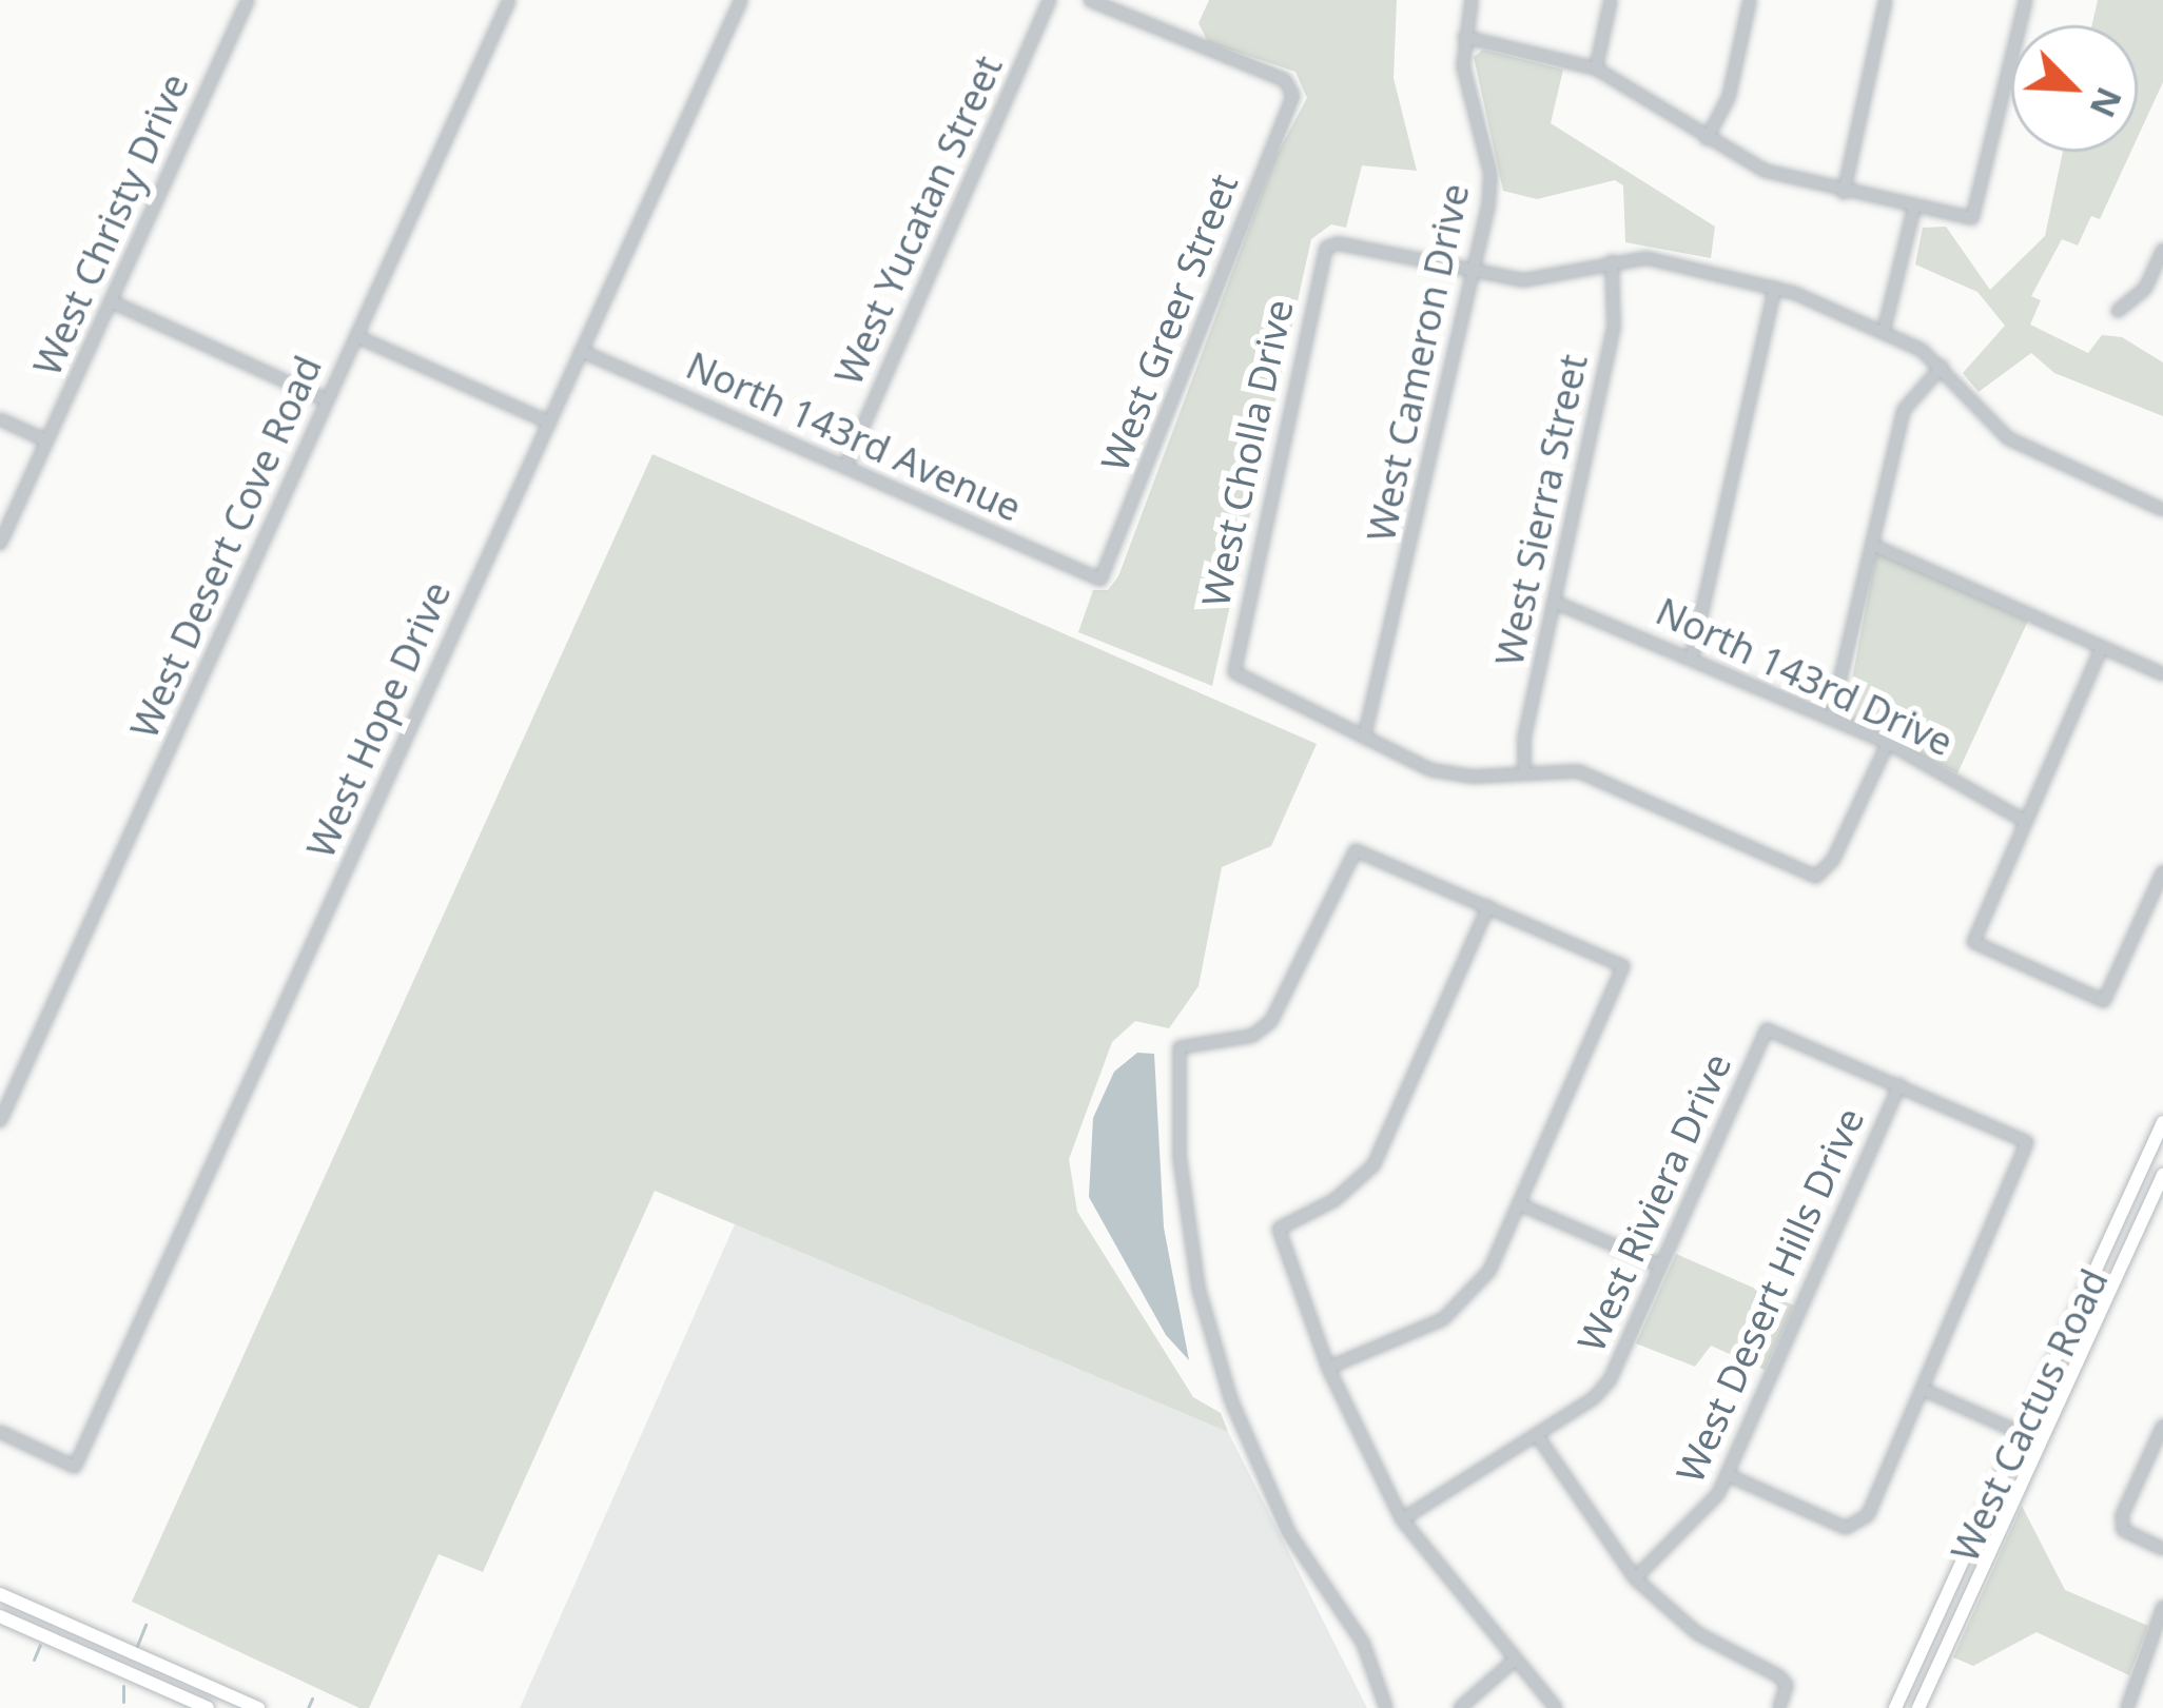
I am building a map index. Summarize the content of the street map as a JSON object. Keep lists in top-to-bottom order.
{
  "streets": {
    "main road": ["West Cactus Road"],
    "street": [
      "West Yucatan Street",
      "West Christy Drive",
      "West Greer Street",
      "West Cameron Drive",
      "North 143rd Avenue",
      "West Cholla Drive",
      "West Sierra Street",
      "West Desert Cove Road",
      "North 143rd Drive",
      "West Hope Drive",
      "West Riviera Drive",
      "West Desert Hills Drive"
    ]
  },
  "crossings": [
    ["West Yucatan Street", "North 143rd Avenue"],
    ["West Greer Street", "North 143rd Avenue"],
    ["West Cameron Drive", "West Cholla Drive"],
    ["North 143rd Avenue", "West Hope Drive"],
    ["West Sierra Street", "North 143rd Drive"],
    ["West Riviera Drive", "West Desert Hills Drive"]
  ],
  "north": "bottom right"
}
